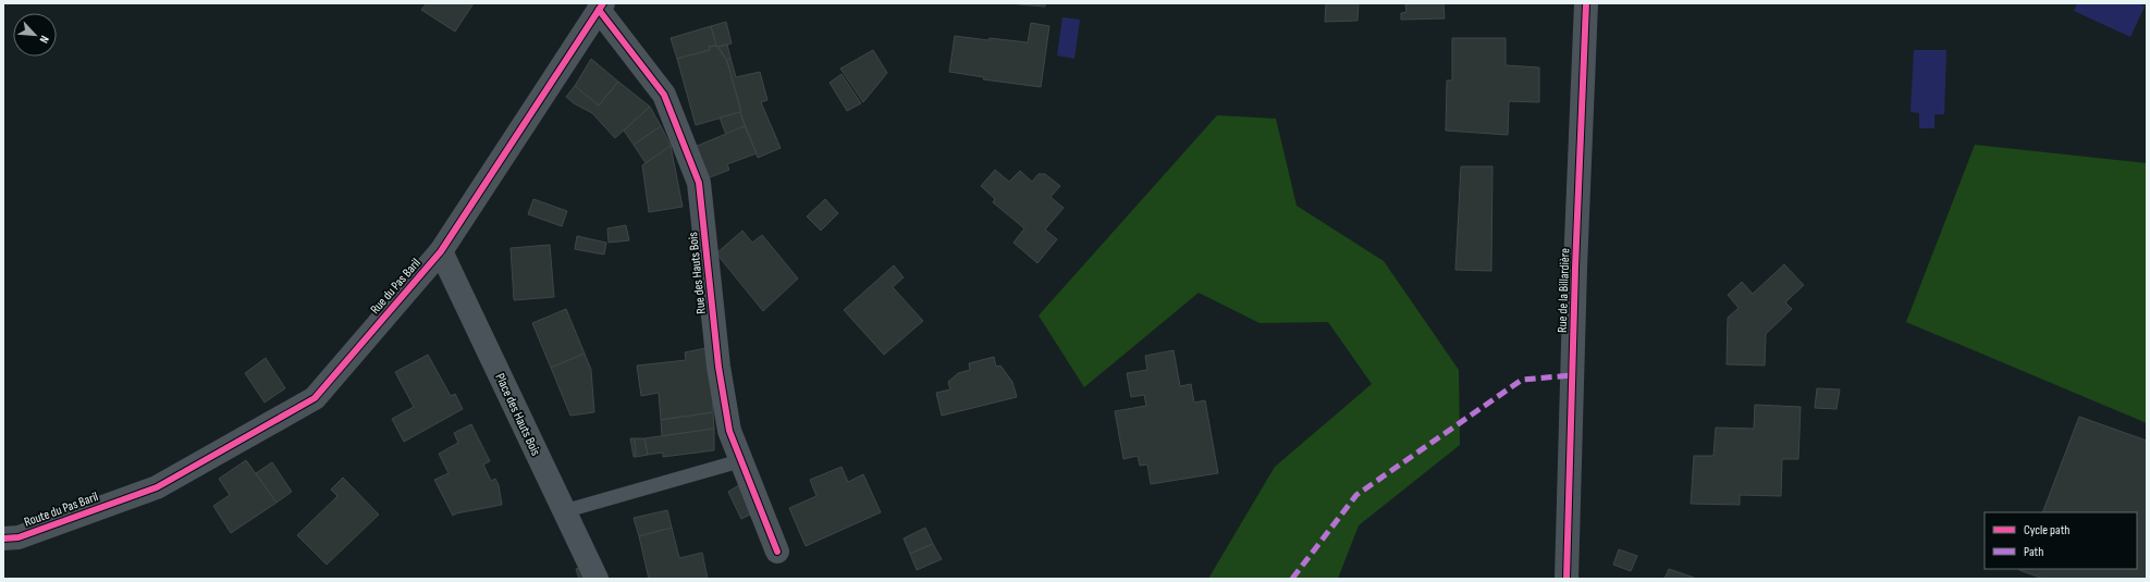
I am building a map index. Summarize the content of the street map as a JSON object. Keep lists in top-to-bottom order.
{
  "streets": {
    "street": [
      "Rue des Hauts Bois",
      "Rue du Pas Baril",
      "Rue de la Billardière",
      "Place des Hauts Bois",
      "Route du Pas Baril"
    ]
  },
  "crossings": [
    ["Rue des Hauts Bois", "Rue du Pas Baril"],
    ["Rue du Pas Baril", "Place des Hauts Bois"],
    ["Rue du Pas Baril", "Route du Pas Baril"]
  ],
  "legend": ["Cycle path", "Path"],
  "north": "bottom right"
}
